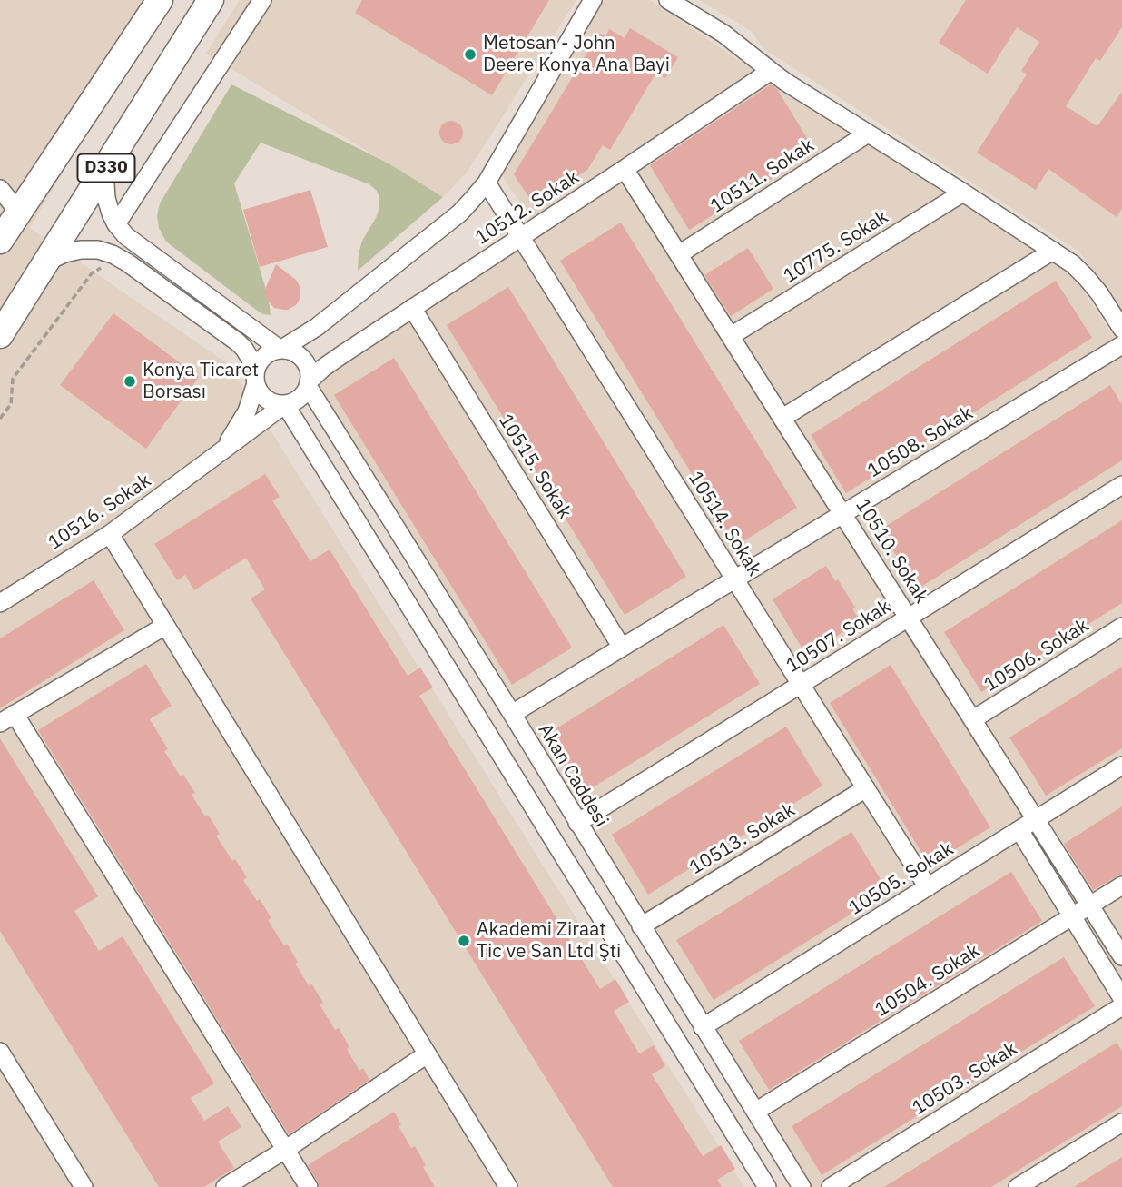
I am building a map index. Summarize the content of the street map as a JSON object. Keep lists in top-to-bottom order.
{
  "streets": {
    "highway": ["D330"],
    "street": [
      "10511. Sokak",
      "10512. Sokak",
      "10775. Sokak",
      "10508. Sokak",
      "10515. Sokak",
      "10516. Sokak",
      "10514. Sokak",
      "10510. Sokak",
      "10507. Sokak",
      "10506. Sokak",
      "Akan Caddesi",
      "10513. Sokak",
      "10505. Sokak",
      "10504. Sokak",
      "10503. Sokak"
    ]
  },
  "crossings": [
    ["10511. Sokak", "10510. Sokak"],
    ["10512. Sokak", "10515. Sokak"],
    ["10512. Sokak", "10516. Sokak"],
    ["10512. Sokak", "10514. Sokak"],
    ["10512. Sokak", "10510. Sokak"],
    ["10512. Sokak", "Akan Caddesi"],
    ["10775. Sokak", "10510. Sokak"],
    ["10508. Sokak", "10515. Sokak"],
    ["10508. Sokak", "10514. Sokak"],
    ["10508. Sokak", "10510. Sokak"],
    ["10508. Sokak", "Akan Caddesi"],
    ["10516. Sokak", "Akan Caddesi"],
    ["10514. Sokak", "10507. Sokak"],
    ["10514. Sokak", "10513. Sokak"],
    ["10514. Sokak", "10505. Sokak"],
    ["10510. Sokak", "10507. Sokak"],
    ["10510. Sokak", "10506. Sokak"],
    ["10510. Sokak", "10505. Sokak"],
    ["10510. Sokak", "10504. Sokak"],
    ["10507. Sokak", "Akan Caddesi"],
    ["Akan Caddesi", "10513. Sokak"],
    ["Akan Caddesi", "10505. Sokak"],
    ["Akan Caddesi", "10504. Sokak"]
  ],
  "places": ["Metosan - John Deere Konya Ana Bayi", "Konya Ticaret Borsası", "Akademi Ziraat Tic ve San Ltd Şti"]
}
